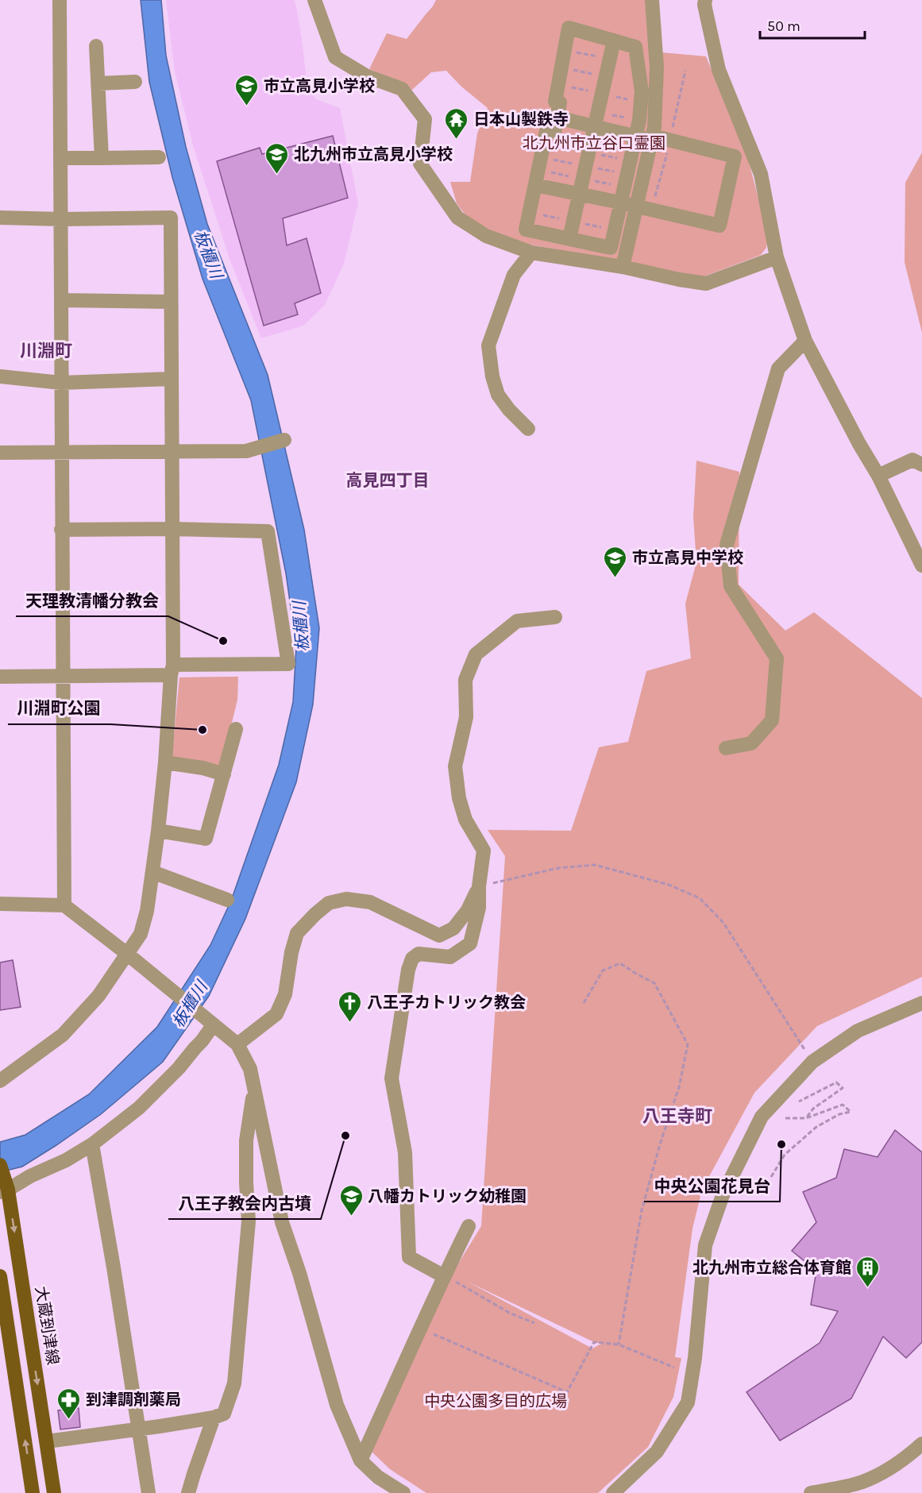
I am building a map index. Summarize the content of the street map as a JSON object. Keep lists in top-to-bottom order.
{
  "streets": {
    "main road": ["大蔵到津線"]
  },
  "districts": ["川淵町", "高見四丁目", "八王寺町"],
  "water": ["板櫃川"],
  "parks": ["北九州市立谷口霊園", "中央公園多目的広場"],
  "places": {
    "school or university": [
      "市立高見小学校",
      "北九州市立高見小学校",
      "市立高見中学校",
      "八幡カトリック幼稚園"
    ],
    "temple": ["日本山製鉄寺"],
    "other": [
      "天理教清幡分教会",
      "川淵町公園",
      "八王子教会内古墳",
      "中央公園花見台"
    ],
    "church": ["八王子カトリック教会"],
    "building": ["北九州市立総合体育館"],
    "pharmacy": ["到津調剤薬局"]
  },
  "scale_bar": "50 m"
}
